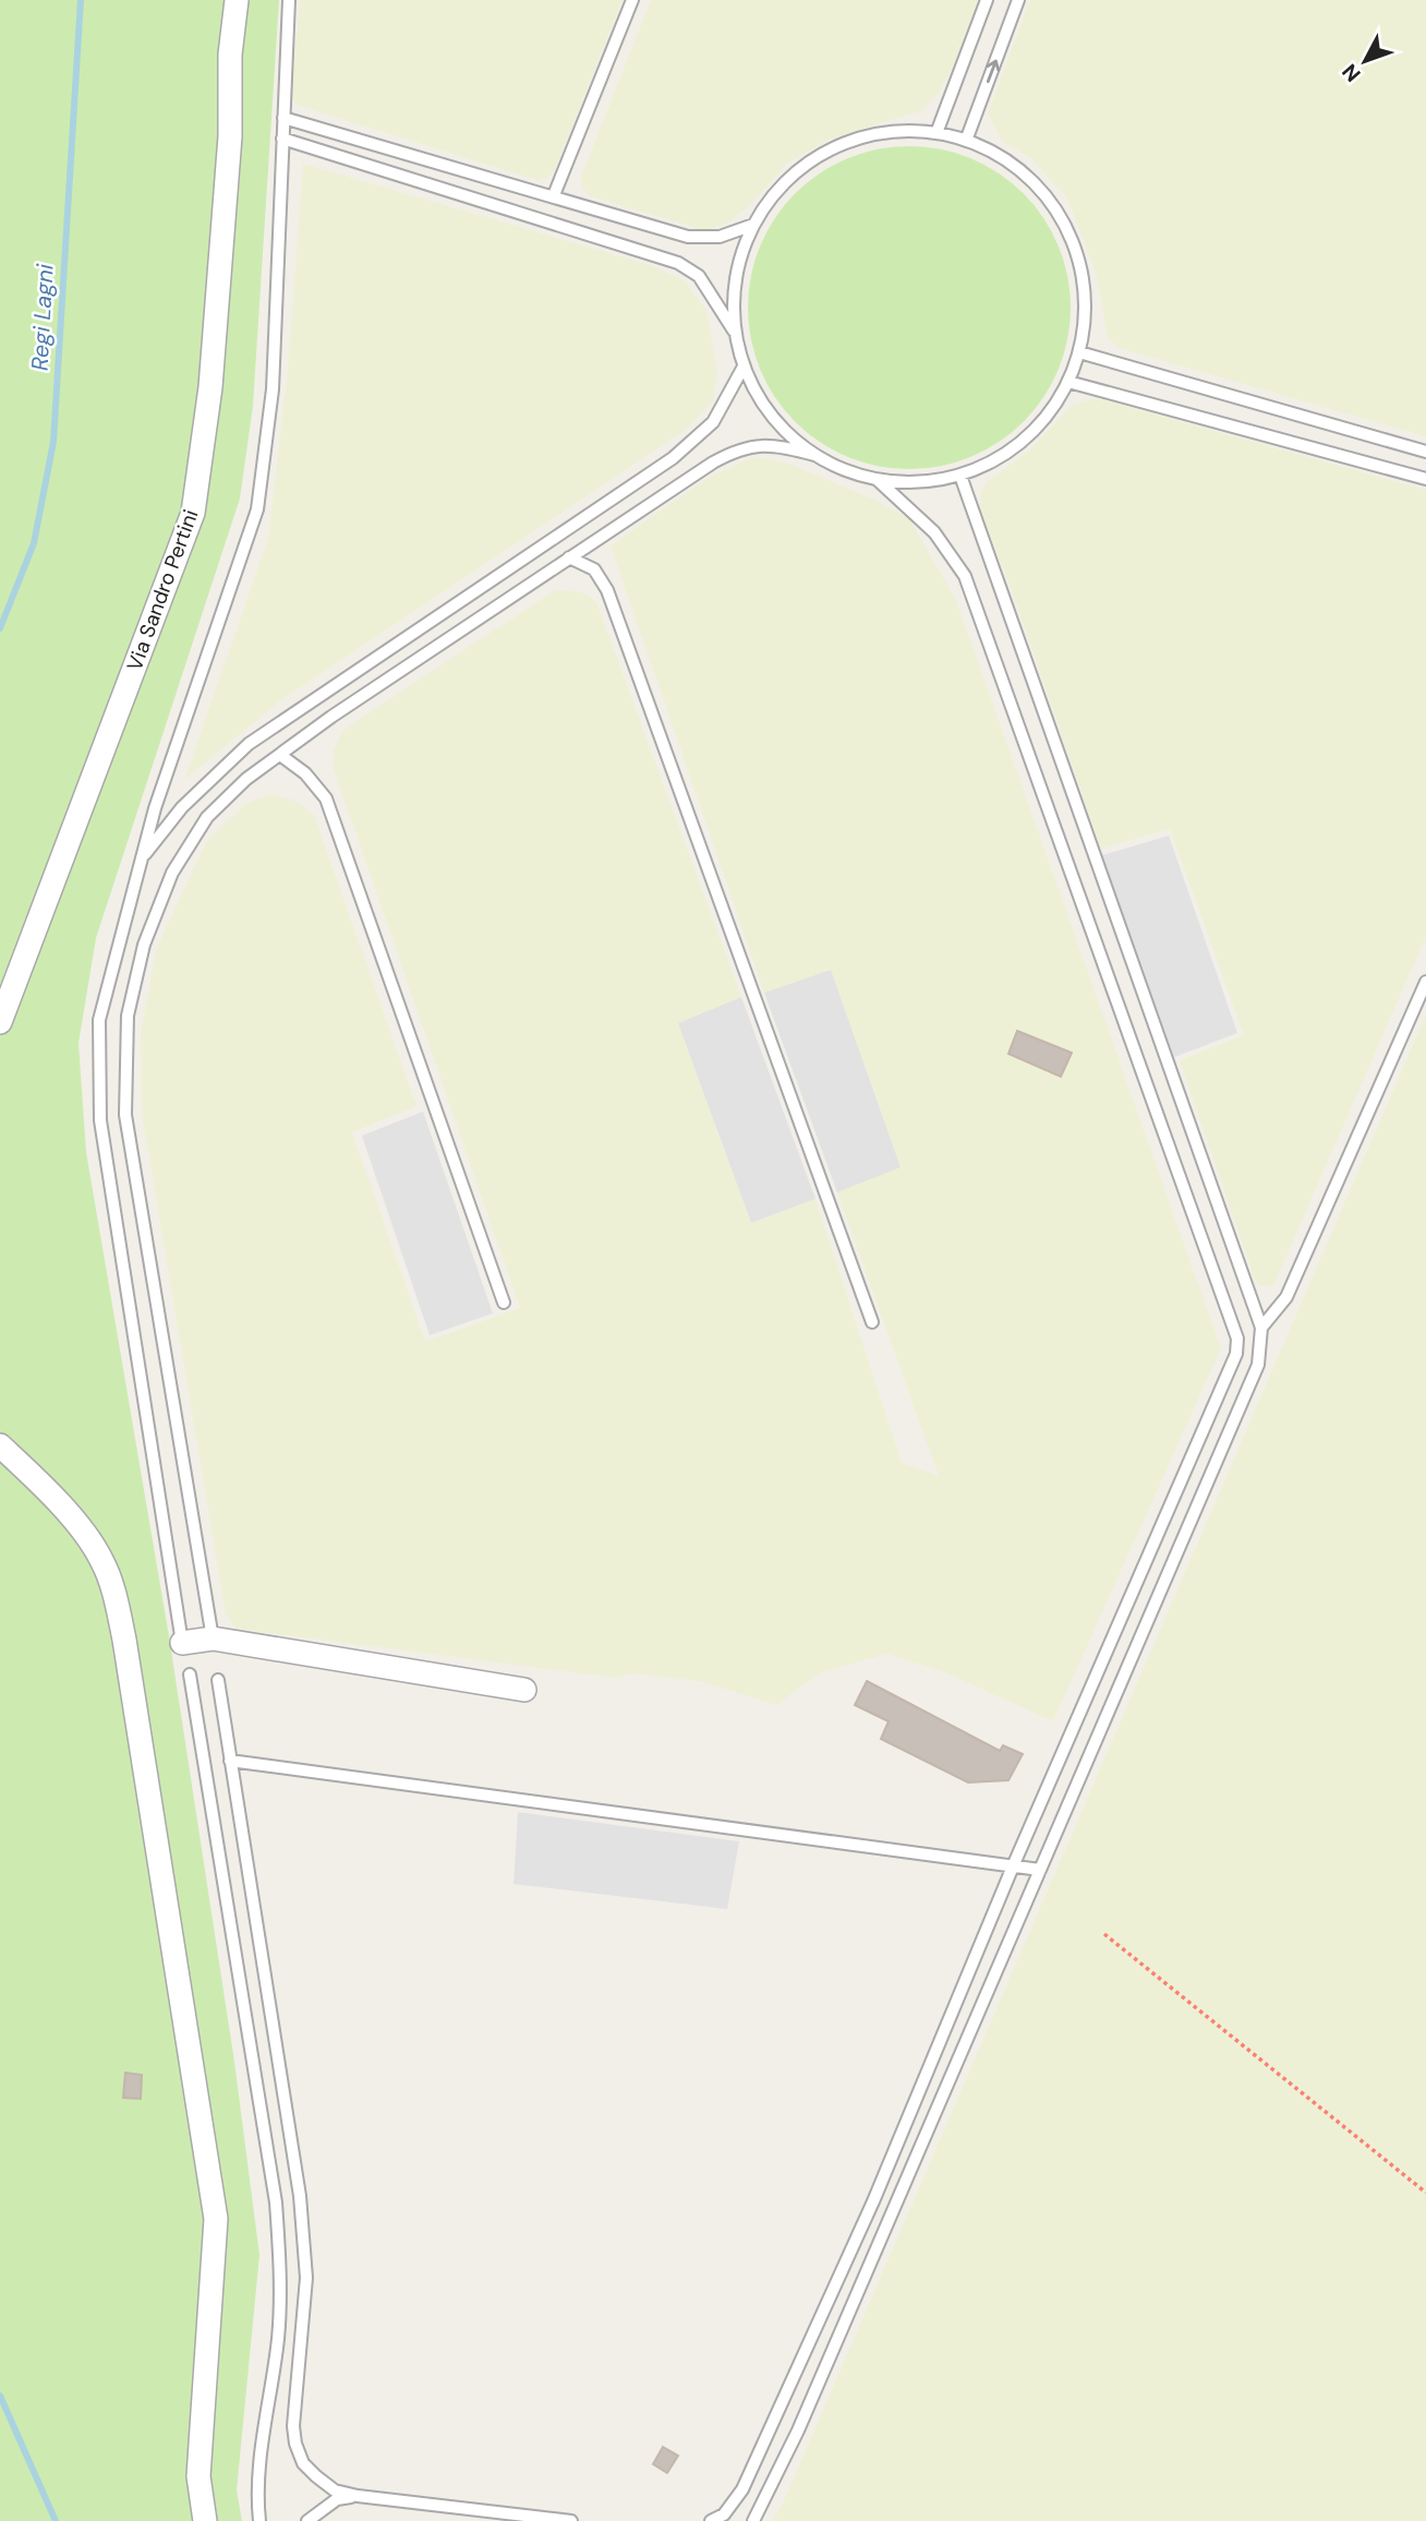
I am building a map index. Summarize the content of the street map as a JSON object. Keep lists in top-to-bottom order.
{
  "streets": {
    "street": ["Via Sandro Pertini"]
  },
  "water": ["Regi Lagni"],
  "north": "bottom left"
}
